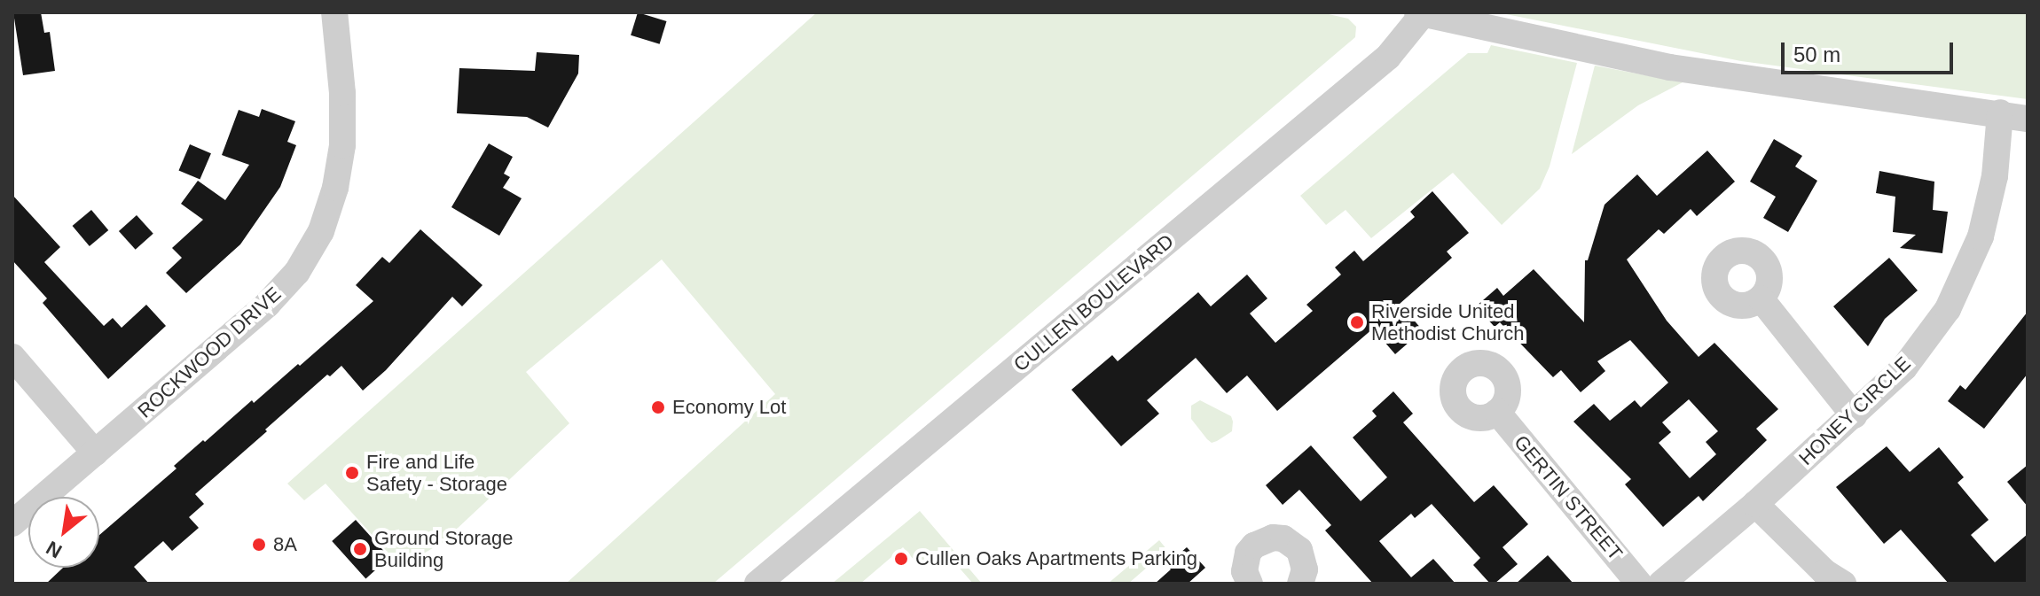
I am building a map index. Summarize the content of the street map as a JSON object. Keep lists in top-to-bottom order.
{
  "streets": {
    "street": [
      "CULLEN BOULEVARD",
      "ROCKWOOD DRIVE",
      "HONEY CIRCLE",
      "GERTIN STREET"
    ]
  },
  "places": [
    "Riverside United Methodist Church",
    "Economy Lot",
    "Fire and Life Safety - Storage",
    "8A",
    "Ground Storage Building",
    "Cullen Oaks Apartments Parking"
  ],
  "scale_bar": "50 m",
  "north": "bottom left"
}
